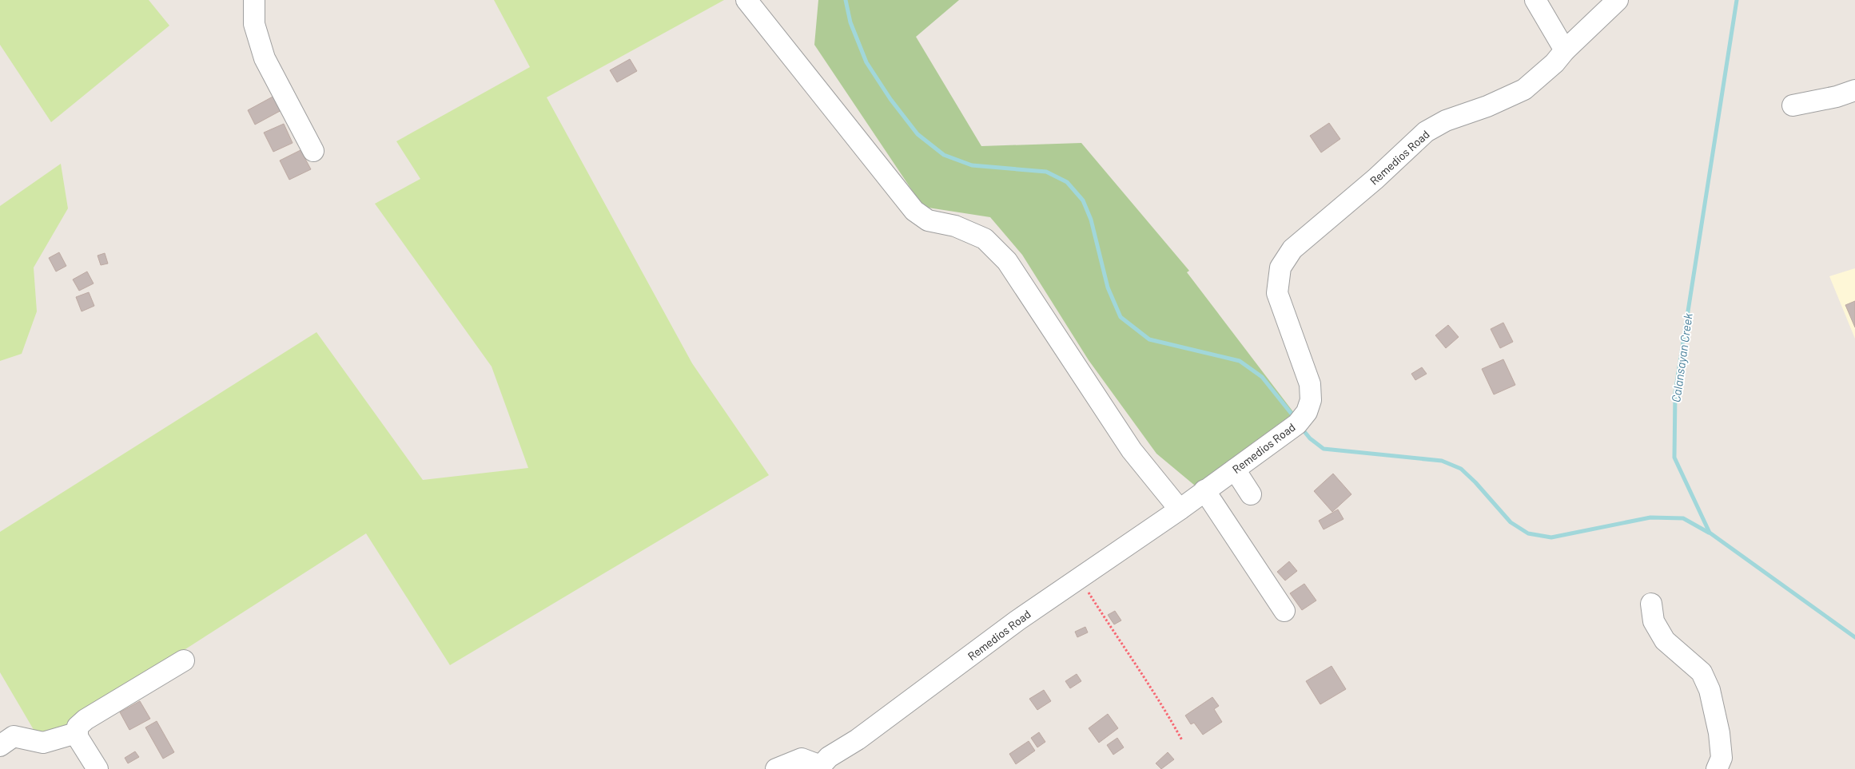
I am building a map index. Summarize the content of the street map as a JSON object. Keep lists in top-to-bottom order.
{
  "streets": {
    "street": ["Remedios Road"]
  },
  "water": ["Calansayan Creek"]
}
